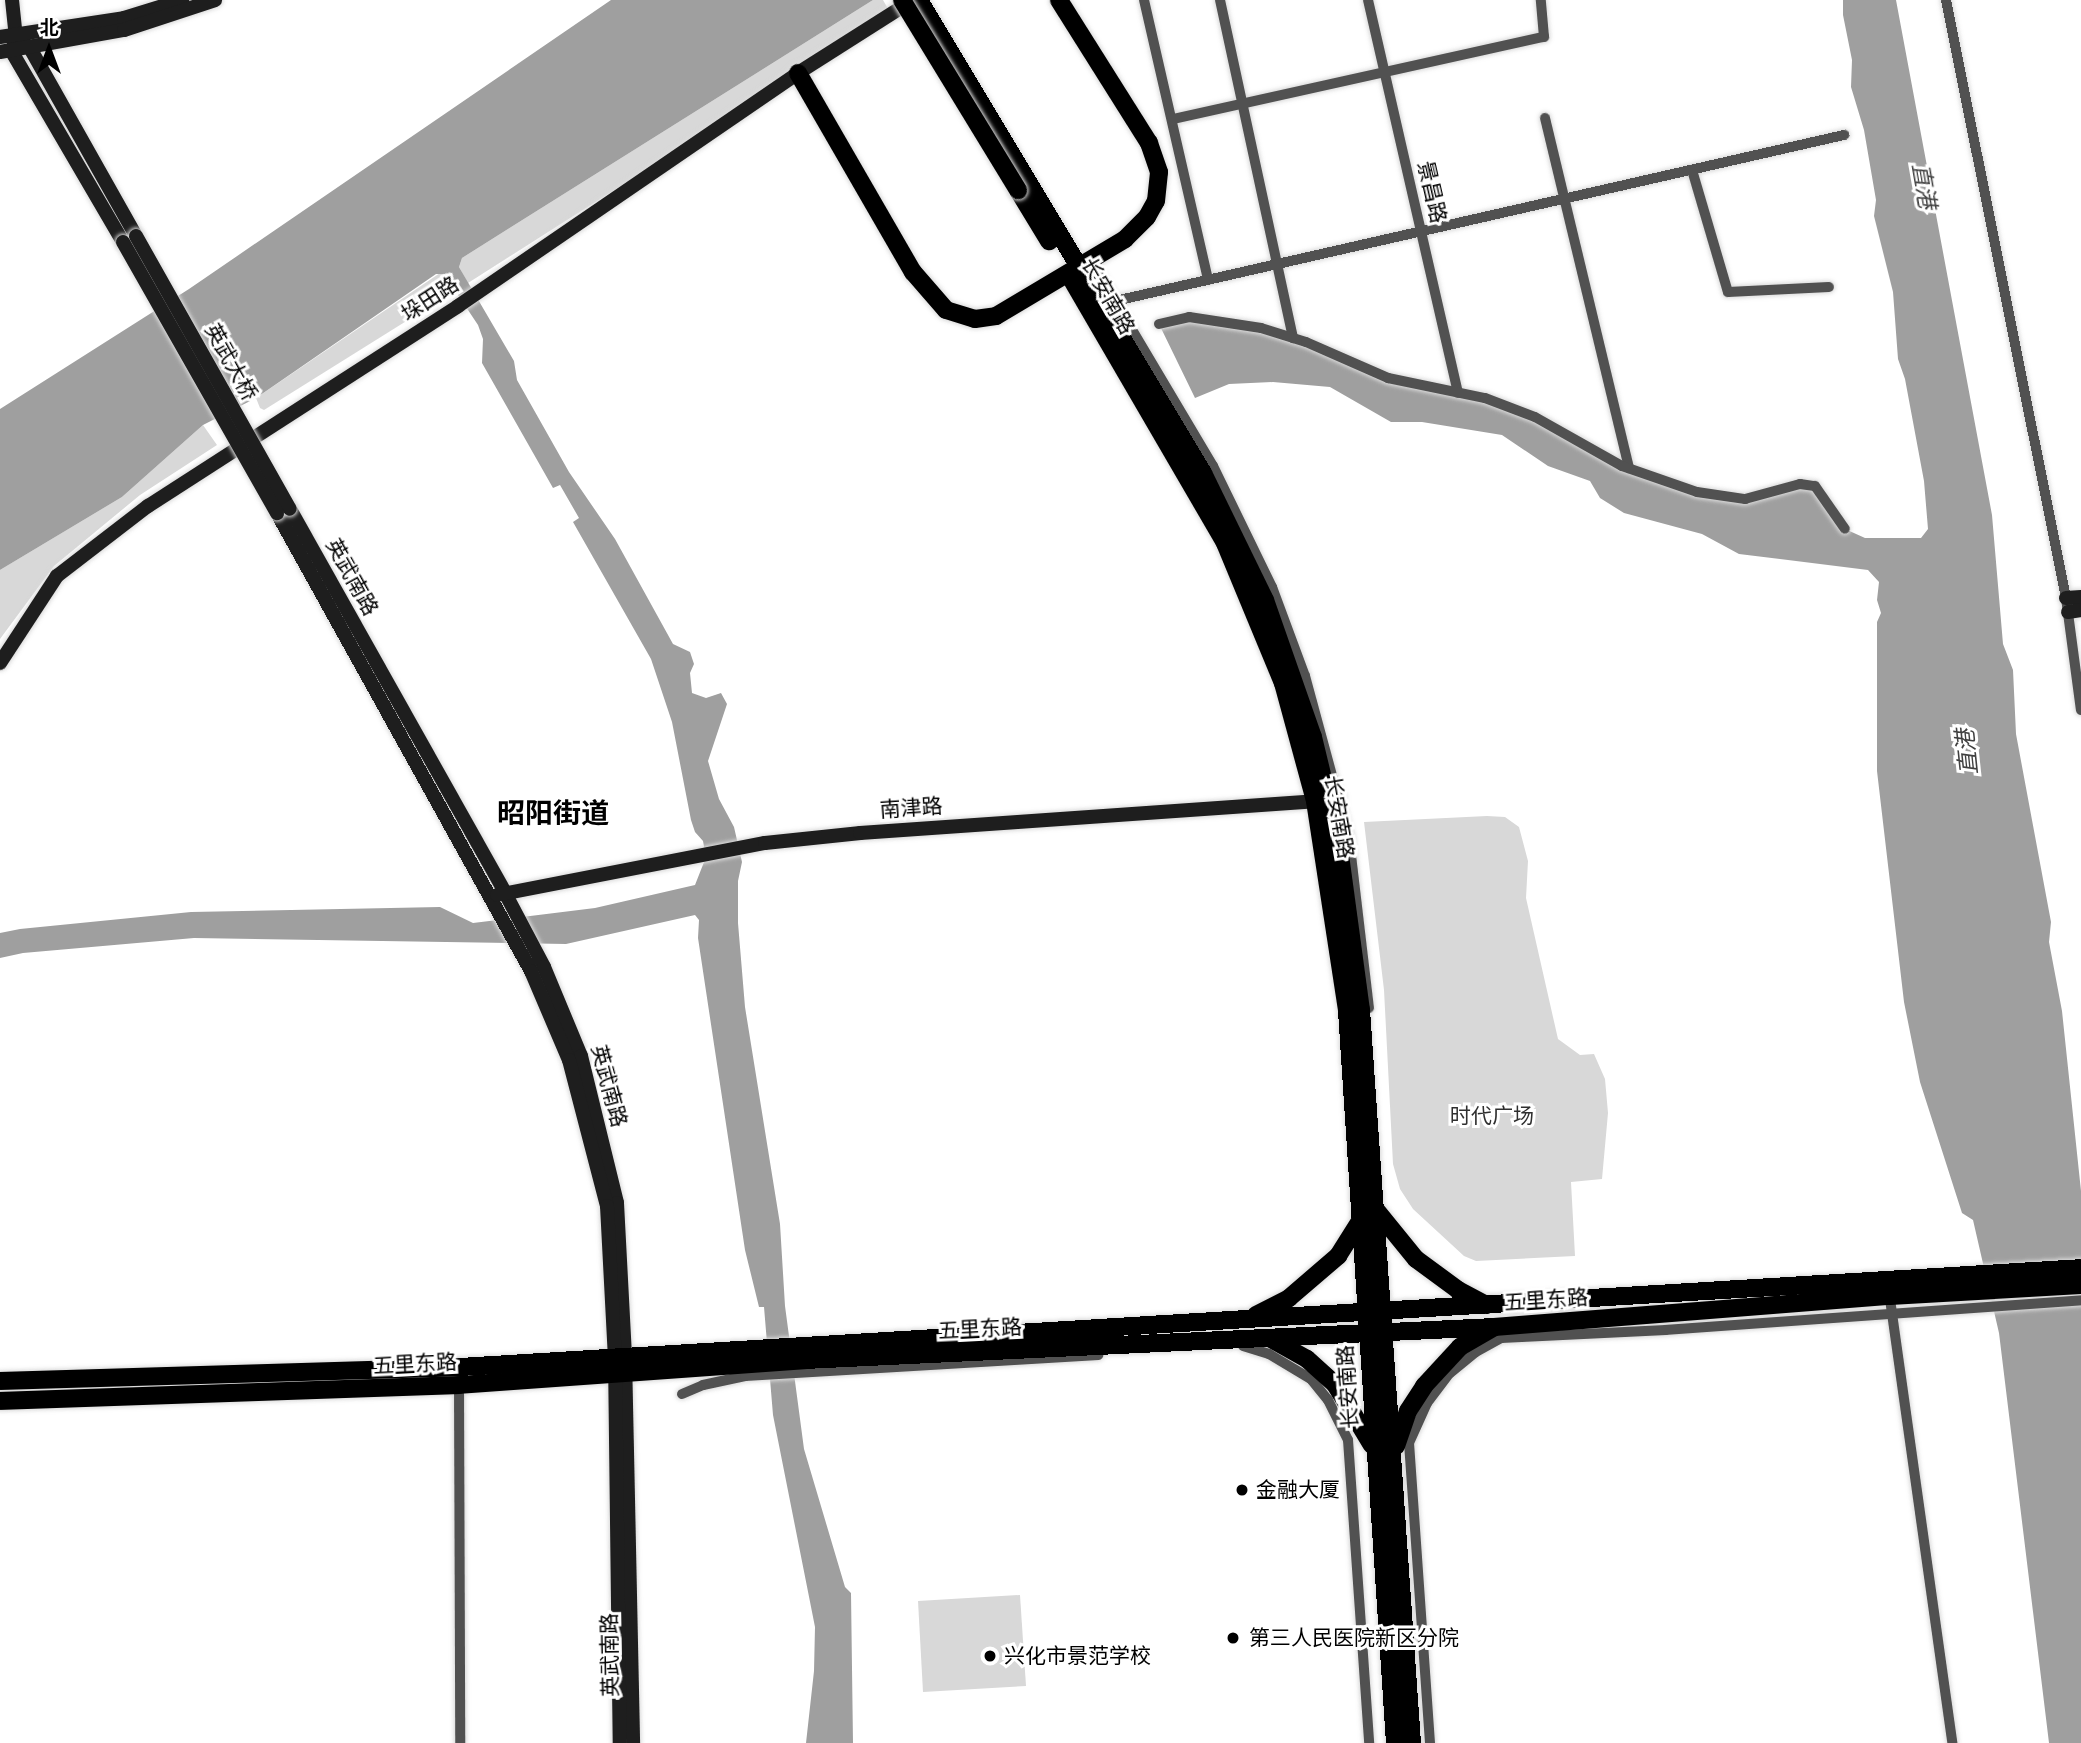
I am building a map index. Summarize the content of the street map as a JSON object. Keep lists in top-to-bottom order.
{
  "streets": {
    "main road": [
      "长安南路",
      "垛田路",
      "英武大桥",
      "英武南路",
      "南津路",
      "五里东路"
    ],
    "street": ["景昌路"]
  },
  "crossings": [
    ["长安南路", "南津路"],
    ["长安南路", "五里东路"],
    ["英武大桥", "英武南路"],
    ["英武南路", "南津路"],
    ["英武南路", "五里东路"]
  ],
  "districts": ["昭阳街道"],
  "water": ["直港"],
  "parks": ["时代广场"],
  "places": ["金融大厦", "第三人民医院新区分院", "兴化市景范学校"],
  "north": "top"
}
